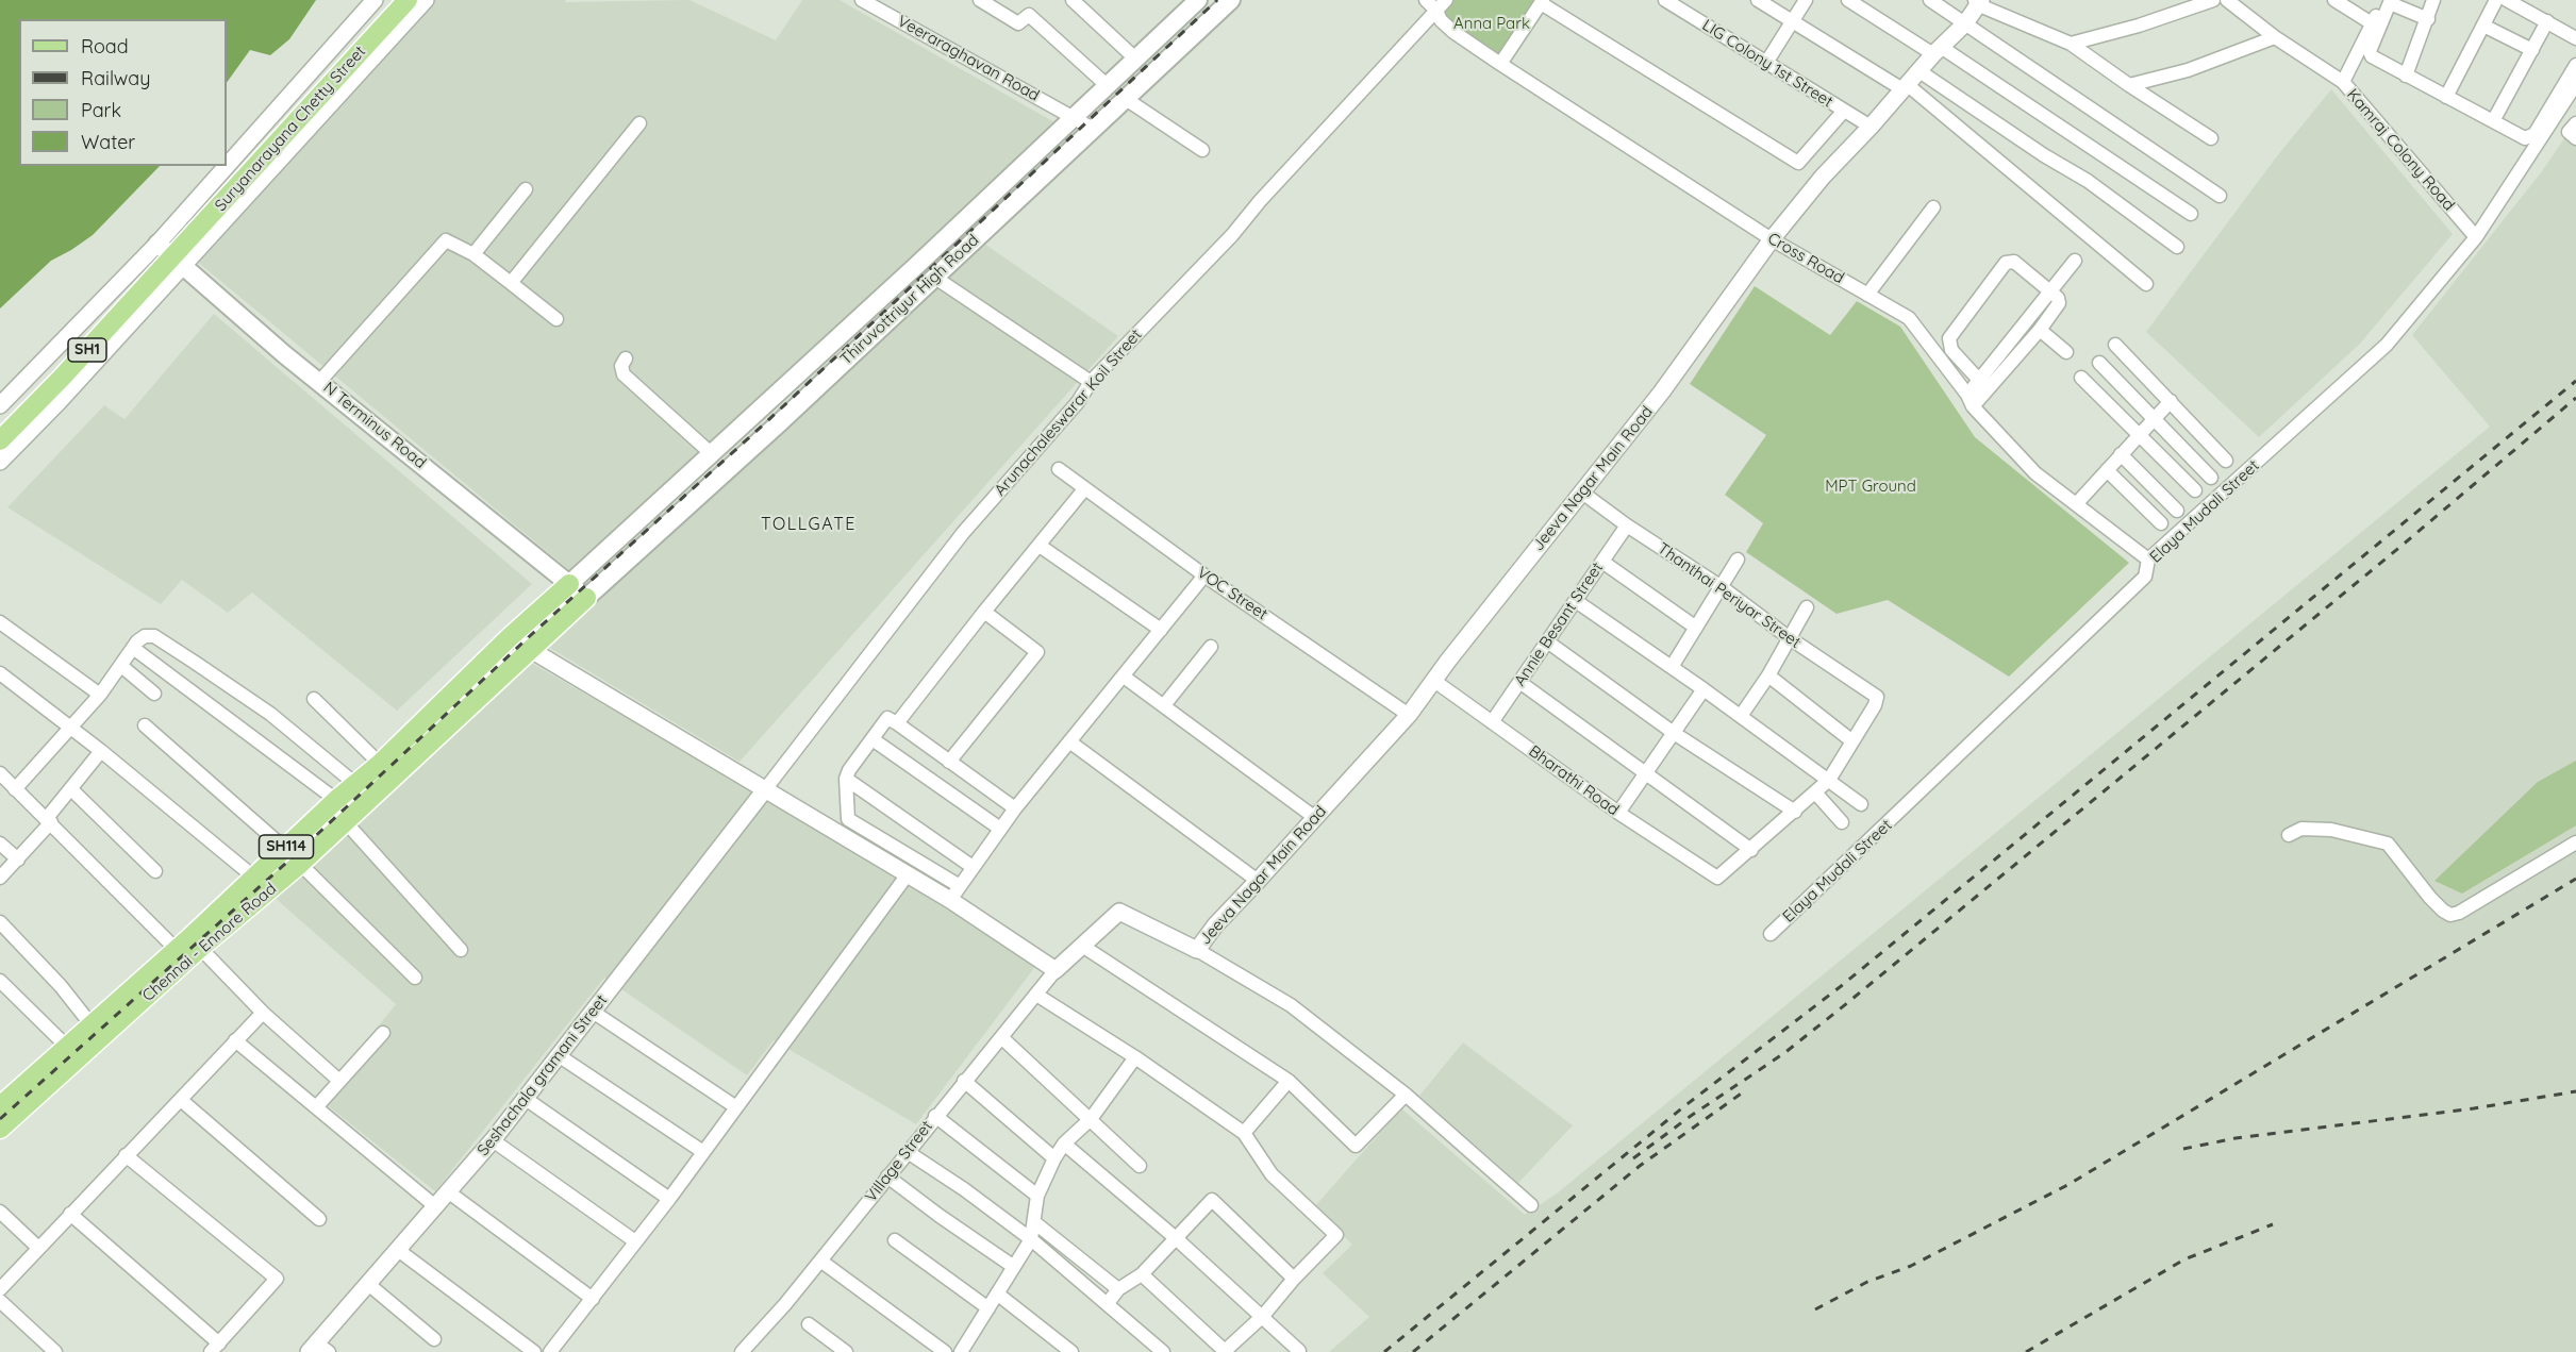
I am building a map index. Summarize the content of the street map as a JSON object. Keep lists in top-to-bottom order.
{
  "streets": {
    "main road": [
      "Suryanarayana Chetty Street",
      "Thiruvottriyur High Road",
      "SH1",
      "N Terminus Road",
      "SH114",
      "Chennai - Ennore Road"
    ],
    "street": [
      "Veeraraghavan Road",
      "LIG Colony 1st Street",
      "Kamraj Colony Road",
      "Cross Road",
      "Arunachaleswarar Koil Street",
      "Jeeva Nagar Main Road",
      "Elaya Mudali Street",
      "VOC Street",
      "Thanthai Periyar Street",
      "Annie Besant Street",
      "Bharathi Road",
      "Seshachala gramani Street",
      "Village Street"
    ]
  },
  "crossings": [
    ["Veeraraghavan Road", "Thiruvottriyur High Road"],
    ["LIG Colony 1st Street", "Jeeva Nagar Main Road"],
    ["Suryanarayana Chetty Street", "SH1"],
    ["Suryanarayana Chetty Street", "N Terminus Road"],
    ["Kamraj Colony Road", "Elaya Mudali Street"],
    ["Cross Road", "Arunachaleswarar Koil Street"],
    ["Cross Road", "Jeeva Nagar Main Road"],
    ["Cross Road", "Elaya Mudali Street"],
    ["Thiruvottriyur High Road", "N Terminus Road"],
    ["Thiruvottriyur High Road", "Chennai - Ennore Road"],
    ["SH1", "N Terminus Road"],
    ["Arunachaleswarar Koil Street", "Seshachala gramani Street"],
    ["N Terminus Road", "Chennai - Ennore Road"],
    ["Jeeva Nagar Main Road", "VOC Street"],
    ["Jeeva Nagar Main Road", "Thanthai Periyar Street"],
    ["Jeeva Nagar Main Road", "Bharathi Road"],
    ["Thanthai Periyar Street", "Annie Besant Street"],
    ["Annie Besant Street", "Bharathi Road"]
  ],
  "districts": ["TOLLGATE"],
  "parks": ["Anna Park", "MPT Ground"],
  "legend": [
    "Road",
    "Railway",
    "Park",
    "Water"
  ]
}
